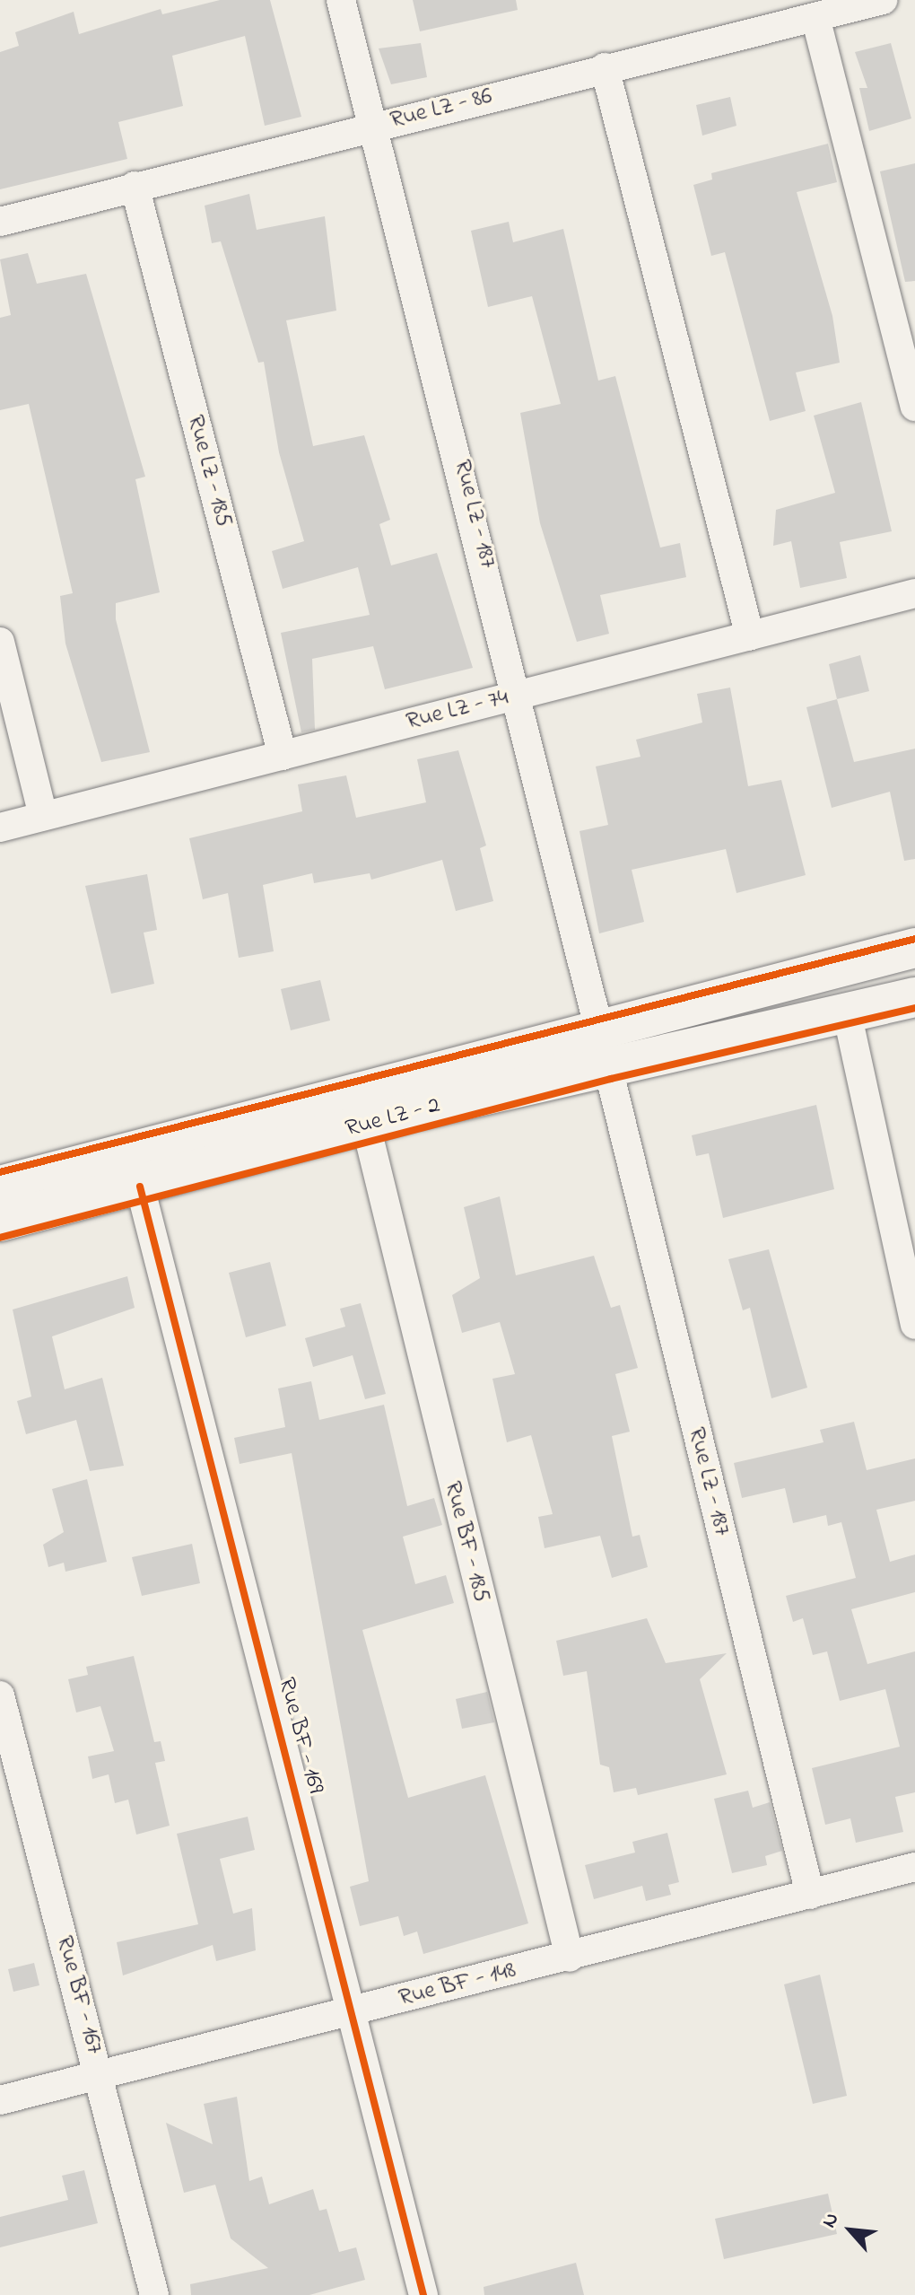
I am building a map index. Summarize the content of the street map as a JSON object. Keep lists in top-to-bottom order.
{
  "streets": {
    "main road": ["Rue LZ - 2"],
    "street": [
      "Rue LZ - 86",
      "Rue LZ - 185",
      "Rue LZ - 187",
      "Rue LZ - 74",
      "Rue BF - 185",
      "Rue BF - 169",
      "Rue BF - 148",
      "Rue BF - 167"
    ]
  },
  "crossings": [
    ["Rue LZ - 86", "Rue LZ - 185"],
    ["Rue LZ - 86", "Rue LZ - 187"],
    ["Rue LZ - 185", "Rue LZ - 74"],
    ["Rue LZ - 187", "Rue LZ - 74"],
    ["Rue LZ - 187", "Rue LZ - 2"],
    ["Rue LZ - 187", "Rue BF - 148"],
    ["Rue LZ - 2", "Rue BF - 185"],
    ["Rue LZ - 2", "Rue BF - 169"],
    ["Rue BF - 185", "Rue BF - 148"],
    ["Rue BF - 169", "Rue BF - 148"],
    ["Rue BF - 148", "Rue BF - 167"]
  ],
  "north": "top left"
}
